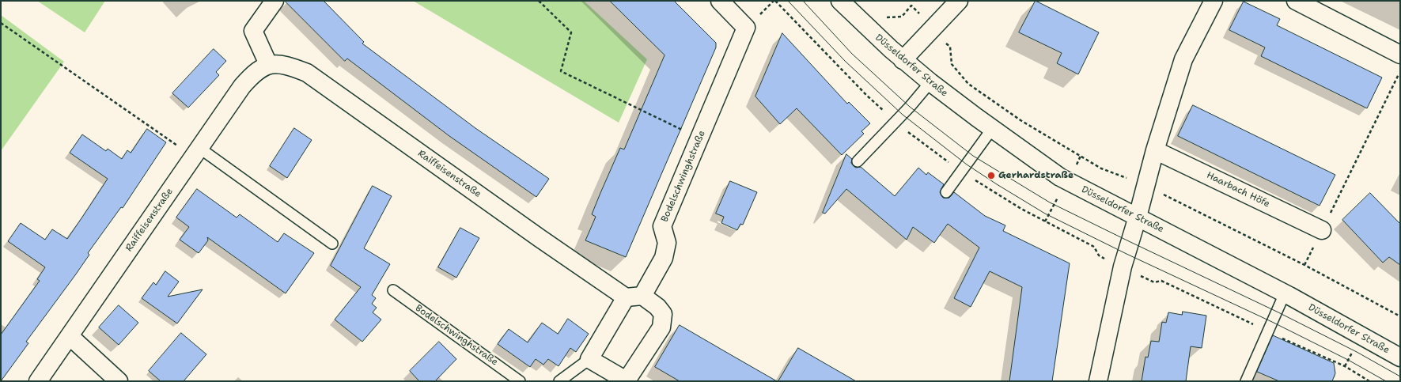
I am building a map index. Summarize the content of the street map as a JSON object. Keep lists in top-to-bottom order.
{
  "streets": {
    "street": [
      "Düsseldorfer Straße",
      "Raiffeisenstraße",
      "Bodelschwinghstraße",
      "Haarbach Höfe"
    ]
  },
  "crossings": [
    ["Raiffeisenstraße", "Bodelschwinghstraße"]
  ],
  "places": ["Gerhardstraße"]
}
